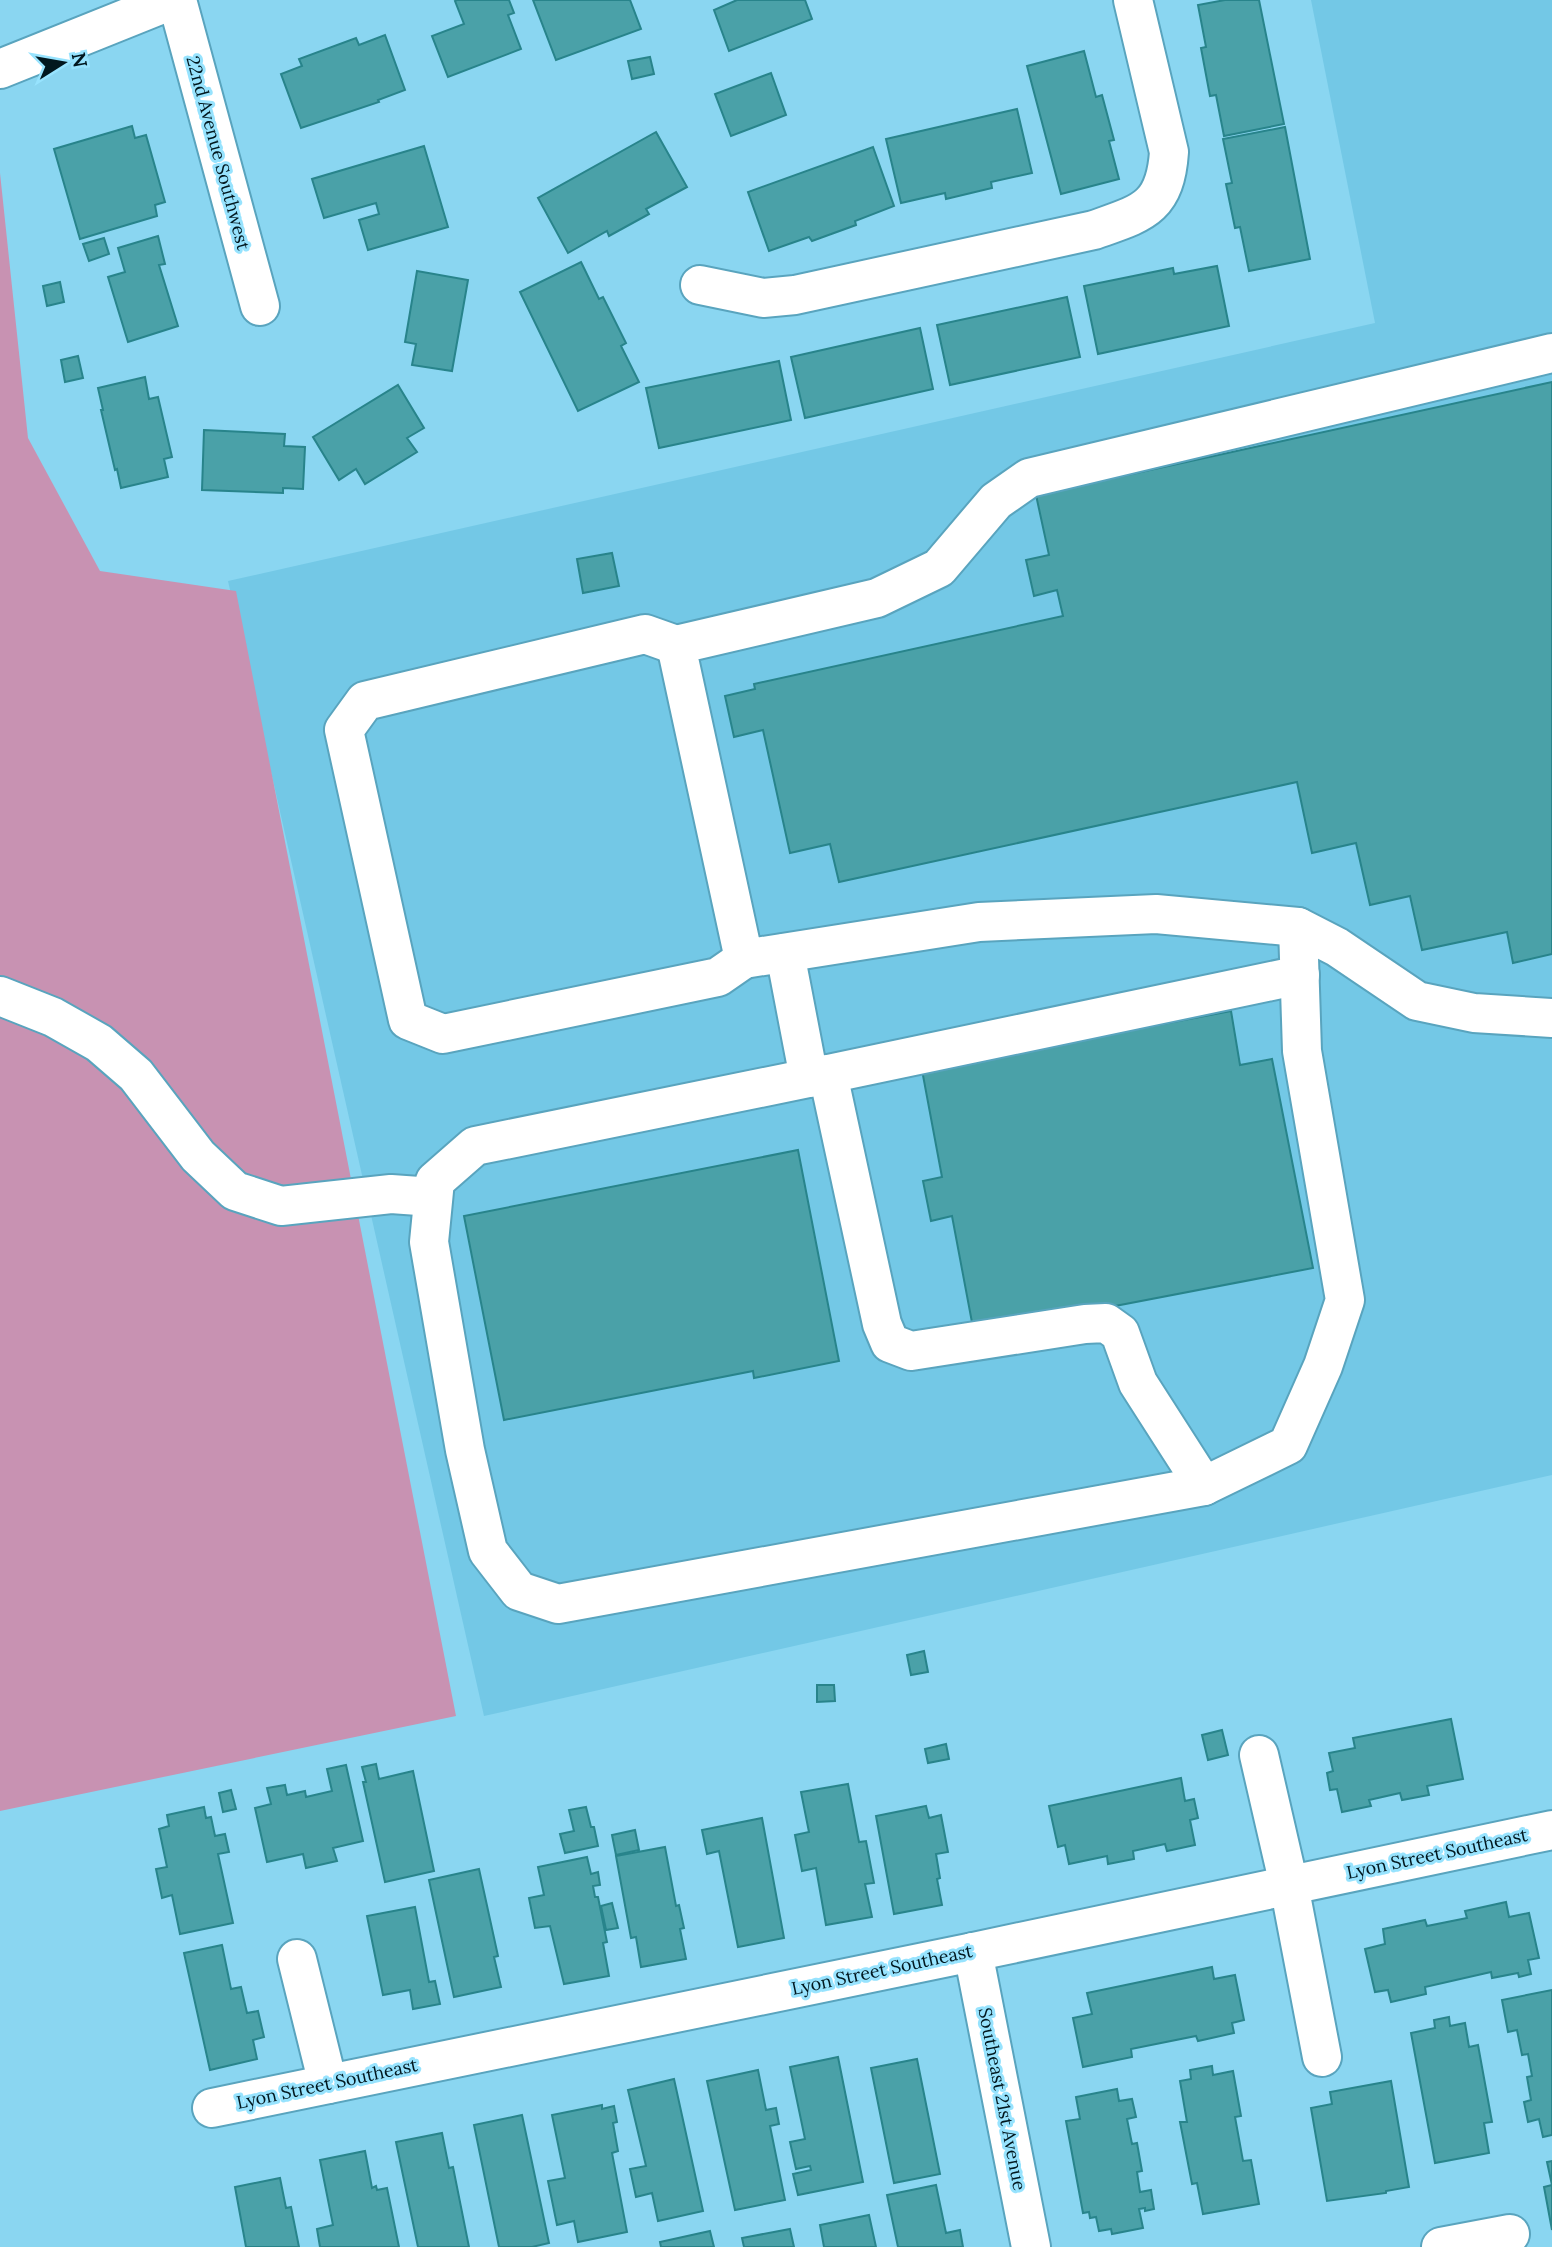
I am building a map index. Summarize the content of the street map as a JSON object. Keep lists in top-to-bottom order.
{
  "streets": {
    "street": ["22nd Avenue Southwest", "Lyon Street Southeast", "Southeast 21st Avenue"]
  },
  "crossings": [
    ["Lyon Street Southeast", "Southeast 21st Avenue"]
  ],
  "north": "right"
}
